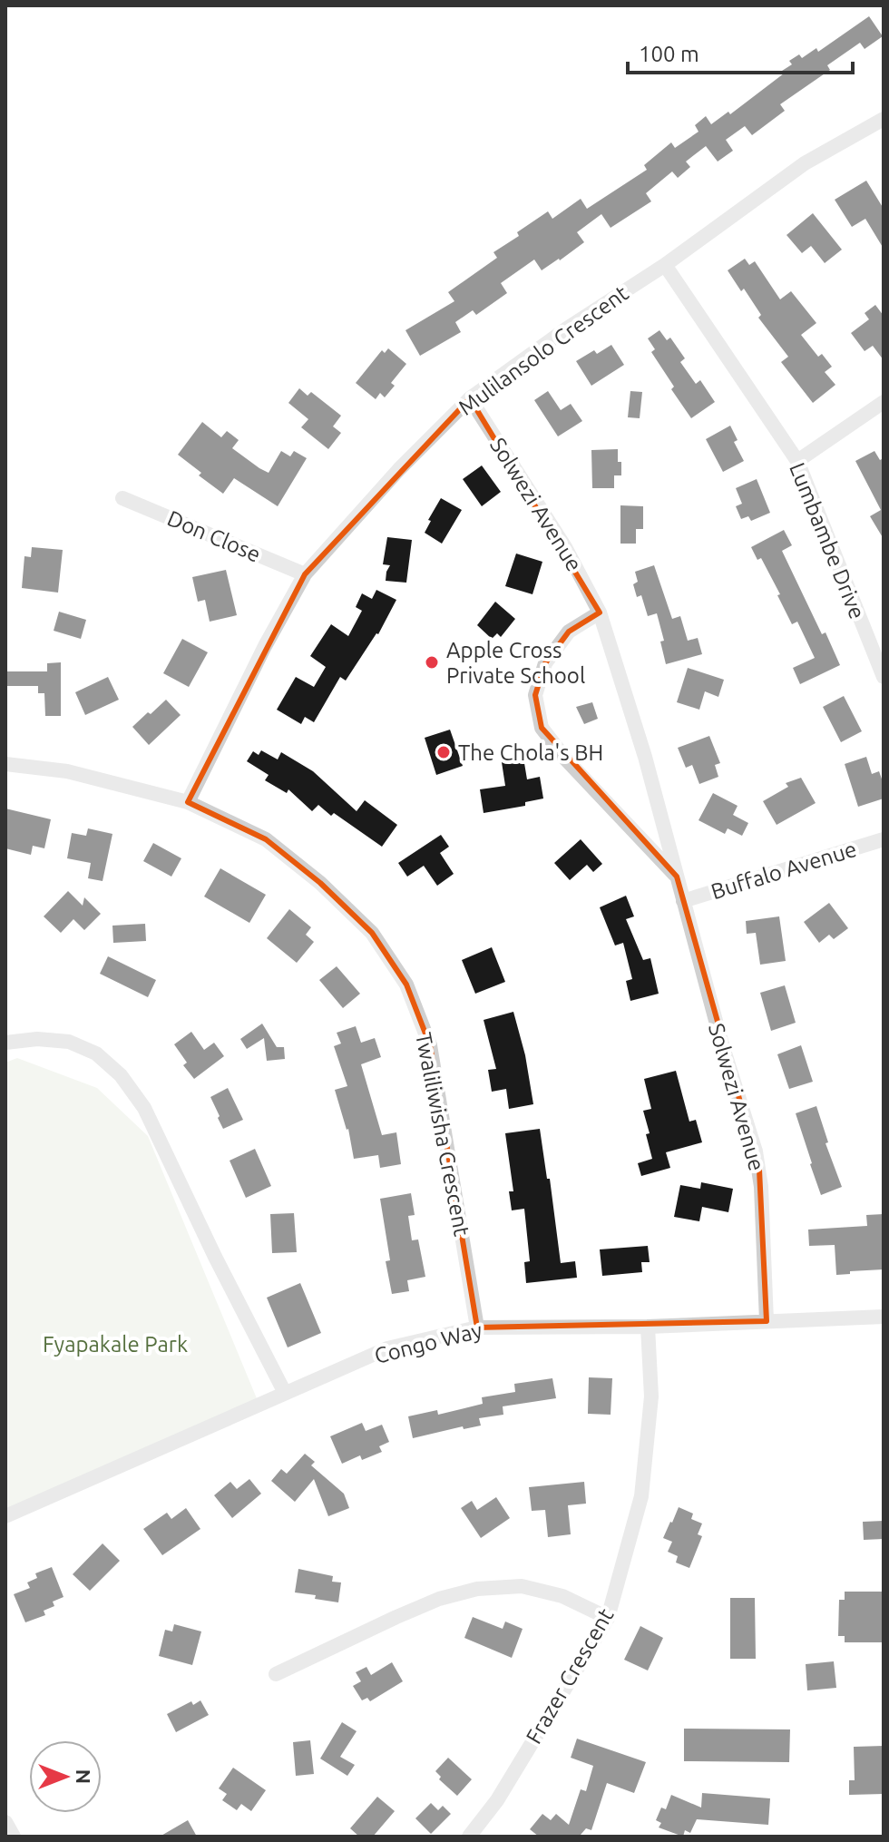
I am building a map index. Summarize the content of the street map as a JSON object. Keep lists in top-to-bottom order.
{
  "streets": {
    "street": [
      "Mulilansolo Crescent",
      "Solwezi Avenue",
      "Don Close",
      "Lumbambe Drive",
      "Buffalo Avenue",
      "Twaliliwisha Crescent",
      "Congo Way",
      "Frazer Crescent"
    ]
  },
  "crossings": [
    ["Mulilansolo Crescent", "Solwezi Avenue"],
    ["Mulilansolo Crescent", "Don Close"],
    ["Mulilansolo Crescent", "Lumbambe Drive"],
    ["Mulilansolo Crescent", "Twaliliwisha Crescent"],
    ["Solwezi Avenue", "Buffalo Avenue"],
    ["Solwezi Avenue", "Congo Way"],
    ["Twaliliwisha Crescent", "Congo Way"],
    ["Congo Way", "Frazer Crescent"]
  ],
  "parks": ["Fyapakale Park"],
  "places": ["Apple Cross Private School", "The Chola's BH"],
  "scale_bar": "100 m",
  "north": "right"
}
